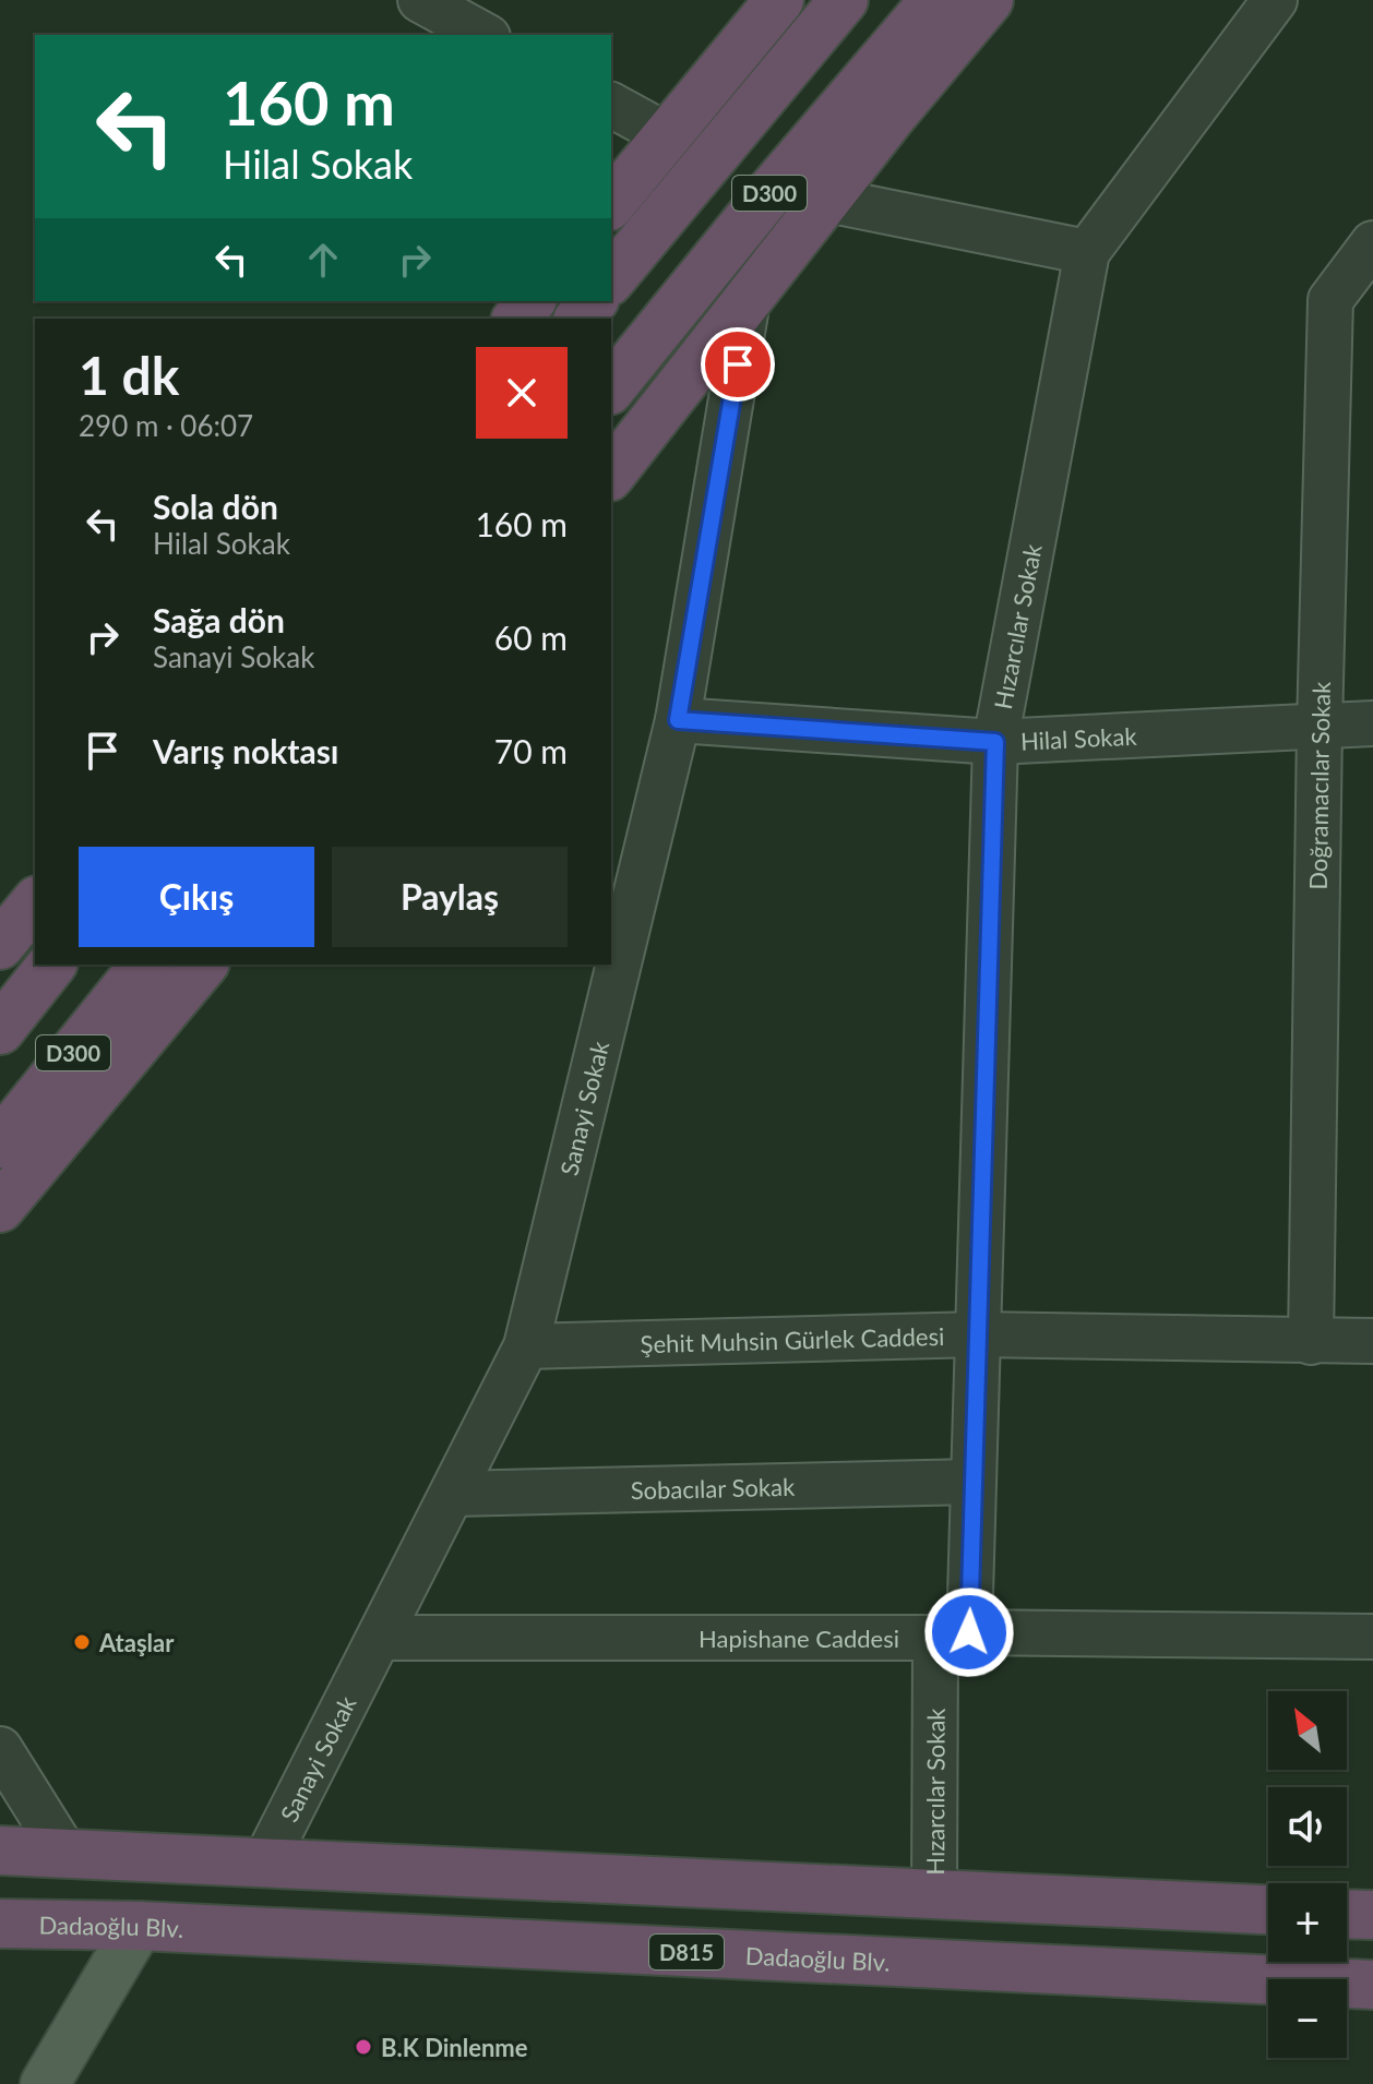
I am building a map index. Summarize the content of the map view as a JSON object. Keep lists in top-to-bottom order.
{
  "streets": {
    "highway": ["D300", "Dadaoğlu Blv.", "D815"],
    "street": [
      "Hızarcılar Sokak",
      "Hilal Sokak",
      "Doğramacılar Sokak",
      "Sanayi Sokak",
      "Şehit Muhsin Gürlek Caddesi",
      "Sobacılar Sokak",
      "Hapishane Caddesi"
    ]
  },
  "crossings": [
    ["Hızarcılar Sokak", "Hilal Sokak"],
    ["Hızarcılar Sokak", "Şehit Muhsin Gürlek Caddesi"],
    ["Hızarcılar Sokak", "Sobacılar Sokak"],
    ["Hızarcılar Sokak", "Hapishane Caddesi"],
    ["Hilal Sokak", "Doğramacılar Sokak"],
    ["Hilal Sokak", "Sanayi Sokak"],
    ["Doğramacılar Sokak", "Şehit Muhsin Gürlek Caddesi"],
    ["Sanayi Sokak", "Şehit Muhsin Gürlek Caddesi"],
    ["Sanayi Sokak", "Sobacılar Sokak"],
    ["Sanayi Sokak", "Hapishane Caddesi"]
  ],
  "places": ["Ataşlar", "B.K Dinlenme"],
  "north": "top left",
  "page": {
    "turn": ["160 m", "Hilal Sokak"],
    "heading": ["1 dk", "290 m · 06:07"],
    "list": [
      {
        "name": "Sola dön",
        "note": "Hilal Sokak",
        "value": "160 m"
      },
      {
        "name": "Sağa dön",
        "note": "Sanayi Sokak",
        "value": "60 m"
      },
      {
        "name": "Varış noktası",
        "value": "70 m"
      }
    ],
    "buttons": ["Çıkış", "Paylaş"],
    "map_buttons": ["+", "−"]
  }
}
